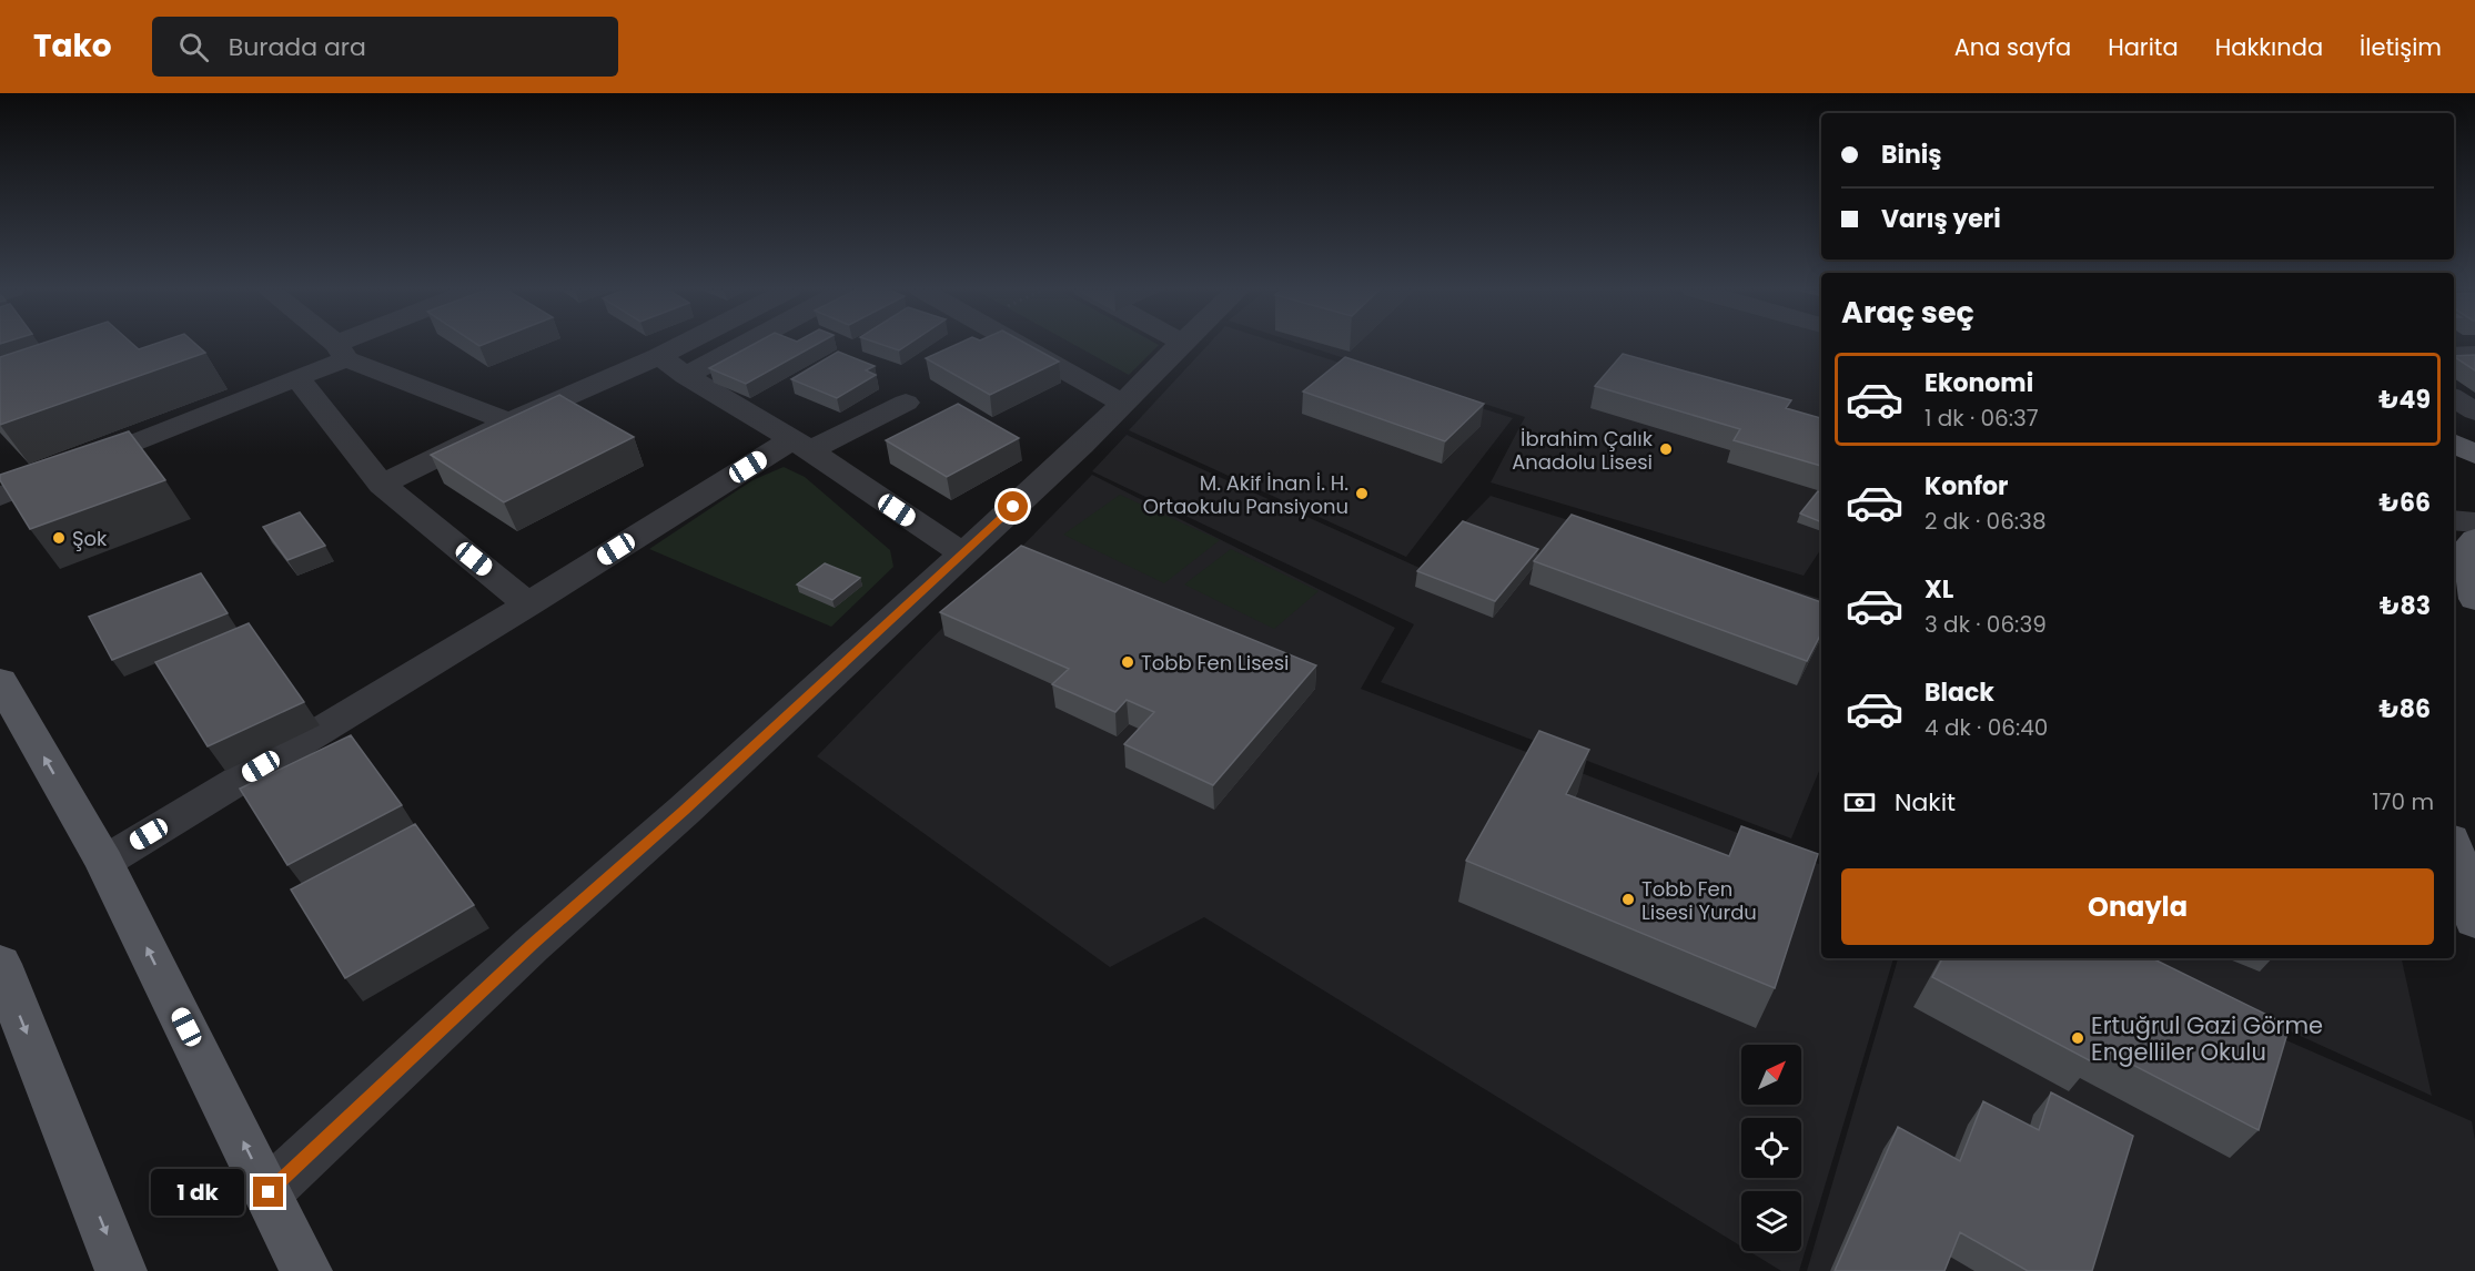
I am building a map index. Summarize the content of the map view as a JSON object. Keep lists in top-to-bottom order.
{
  "places": [
    "İbrahim Çalık Anadolu Lisesi",
    "M. Akif İnan İ. H. Ortaokulu Pansiyonu",
    "Şok",
    "Tobb Fen Lisesi",
    "Tobb Fen Lisesi Yurdu",
    "Ertuğrul Gazi Görme Engelliler Okulu"
  ],
  "north": "top right",
  "page": {
    "header": "Tako",
    "search": "Burada ara",
    "nav": [
      "Ana sayfa",
      "Harita",
      "Hakkında",
      "İletişim"
    ],
    "banner": ["Biniş", "Varış yeri"],
    "heading": "Araç seç",
    "list": [
      {
        "name": "Ekonomi",
        "note": "1 dk · 06:37",
        "value": "₺49"
      },
      {
        "name": "Konfor",
        "note": "2 dk · 06:38",
        "value": "₺66"
      },
      {
        "name": "XL",
        "note": "3 dk · 06:39",
        "value": "₺83"
      },
      {
        "name": "Black",
        "note": "4 dk · 06:40",
        "value": "₺86"
      }
    ],
    "pay": ["Nakit", "170 m"],
    "buttons": "Onayla",
    "bubble": "1 dk"
  }
}
